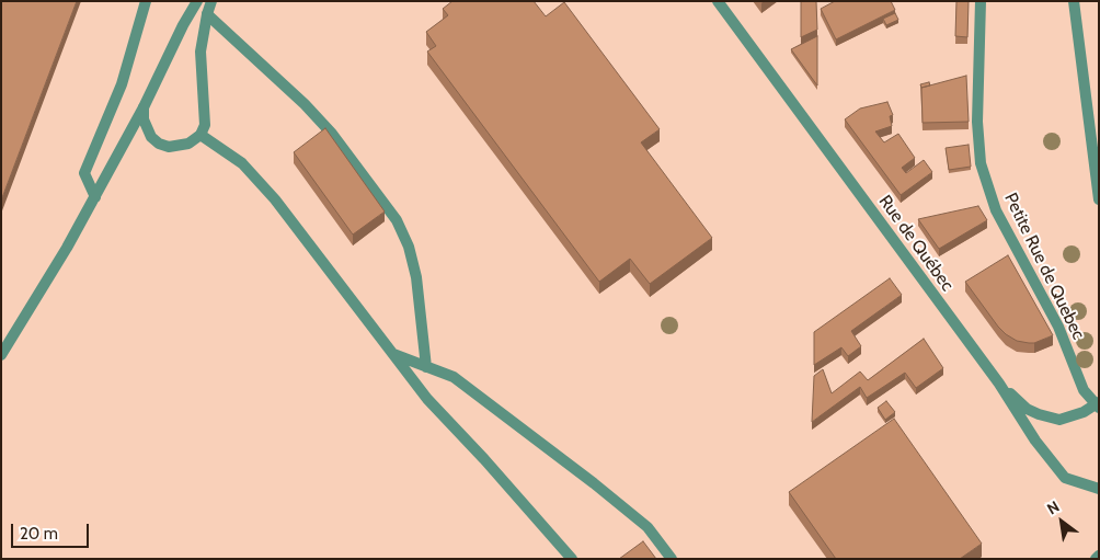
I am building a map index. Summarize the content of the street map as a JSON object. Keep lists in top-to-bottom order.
{
  "streets": {
    "street": ["Rue de Québec", "Petite Rue de Quebec"]
  },
  "scale_bar": "20 m",
  "north": "top left"
}
